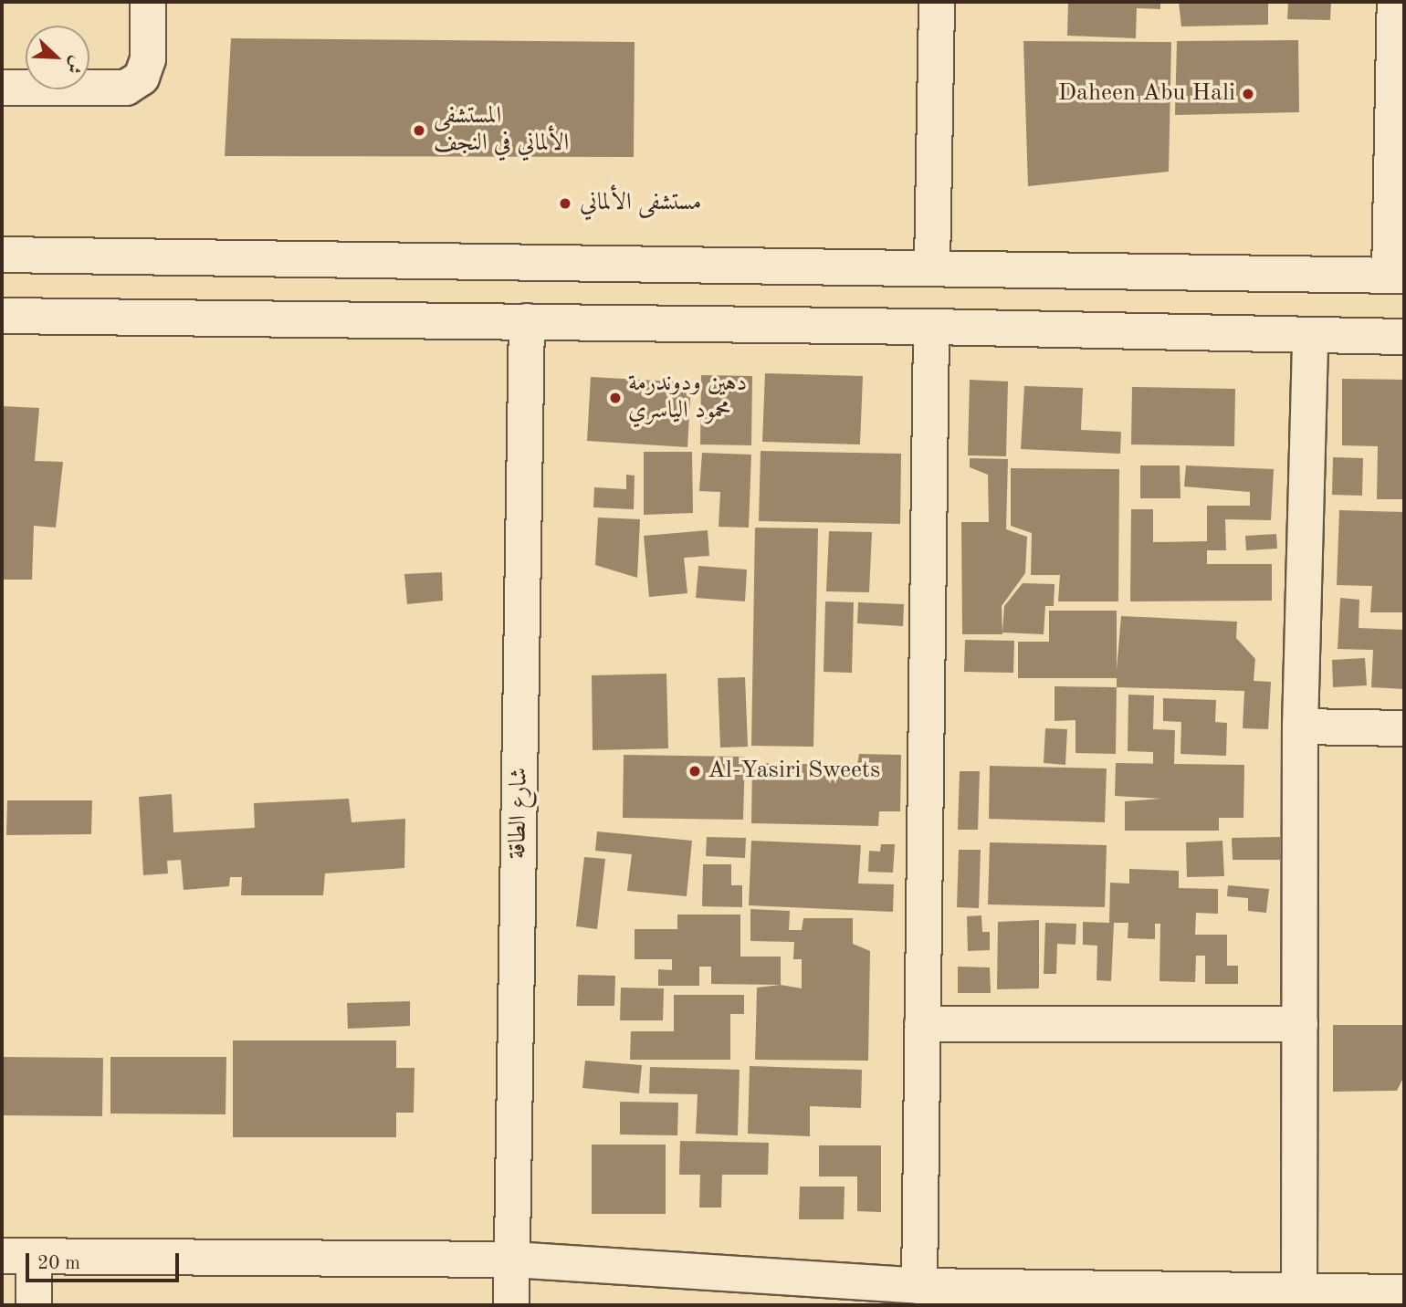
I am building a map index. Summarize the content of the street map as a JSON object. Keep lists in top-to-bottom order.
{
  "streets": {
    "street": ["شارع الطاقة"]
  },
  "places": [
    "Daheen Abu Hali",
    "المستشفى الألماني في النجف",
    "مستشفى الألماني",
    "دهين ودوندرمة محمود الياسري",
    "Al-Yasiri Sweets"
  ],
  "scale_bar": "20 m",
  "north": "bottom right"
}
